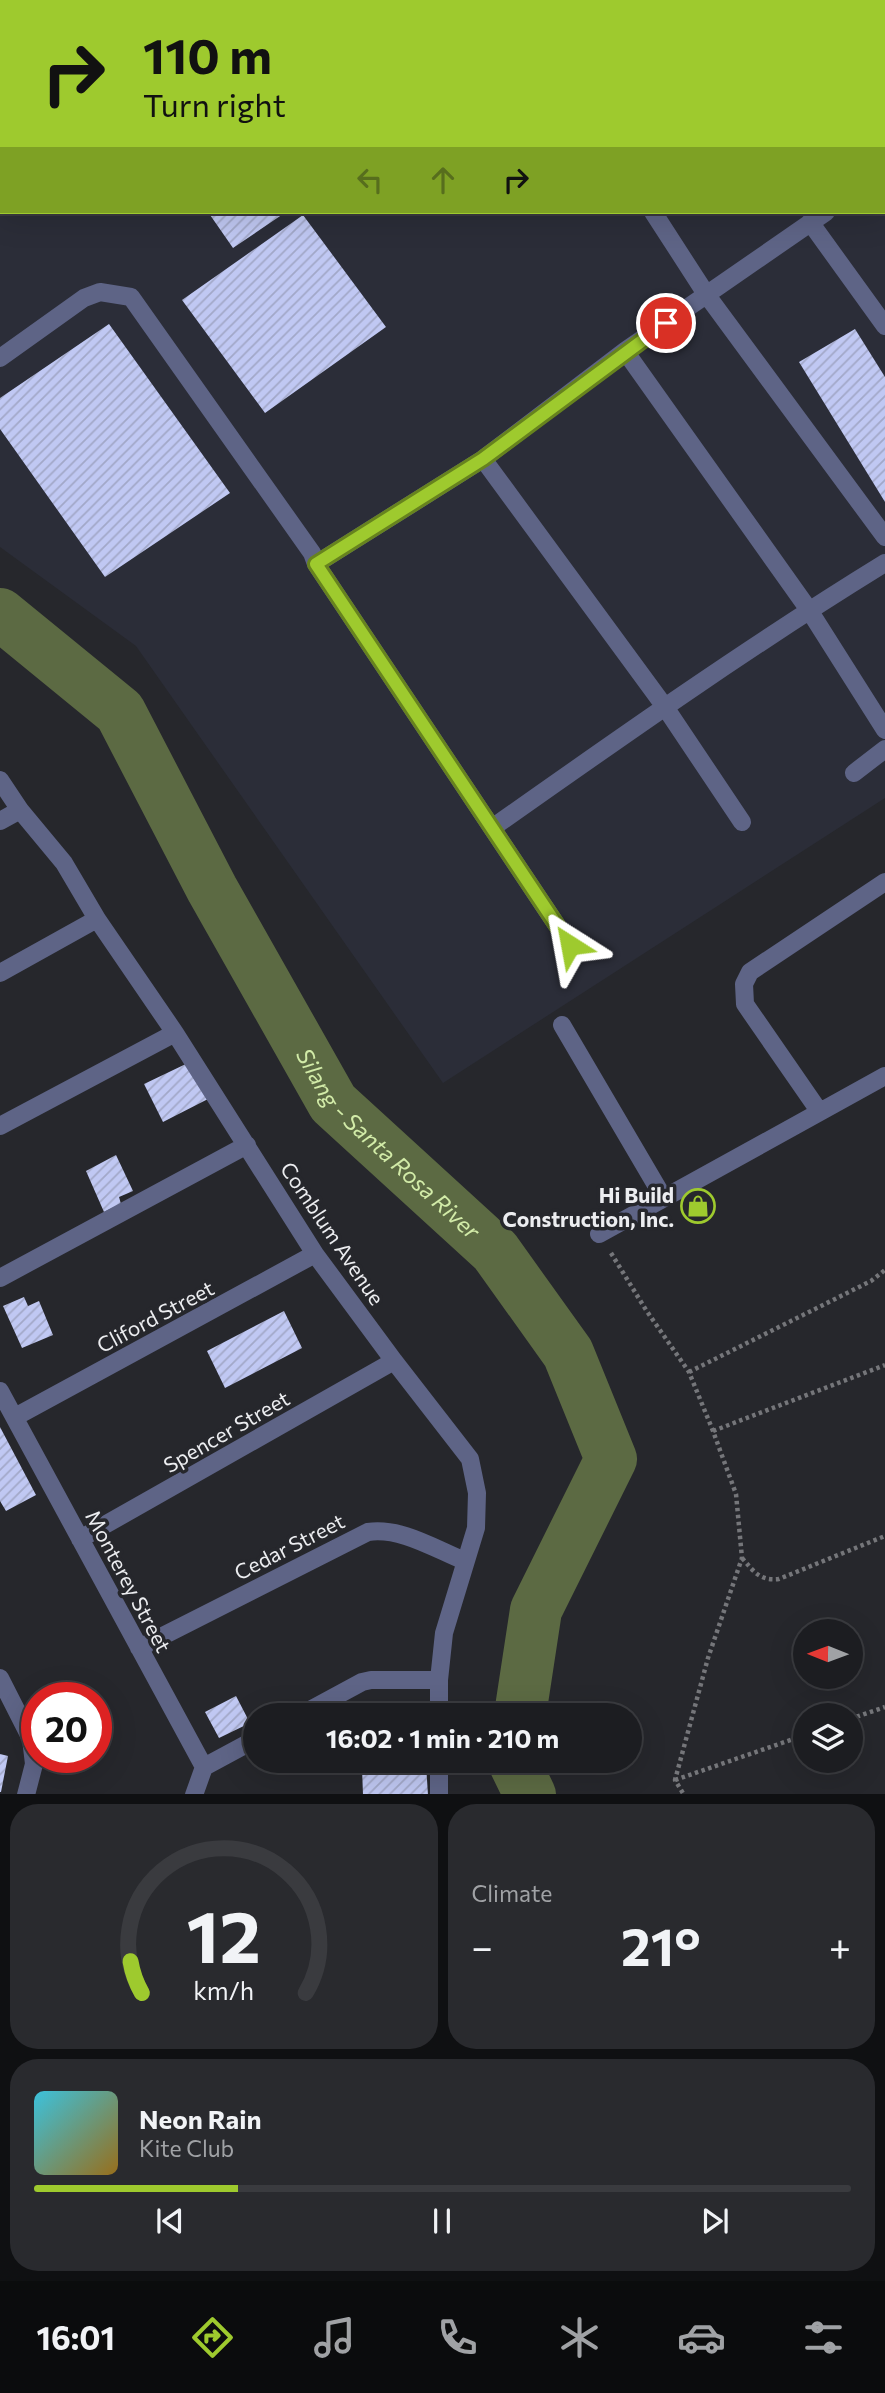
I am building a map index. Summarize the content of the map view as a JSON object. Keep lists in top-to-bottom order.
{
  "streets": {
    "street": [
      "Comblum Avenue",
      "Cliford Street",
      "Spencer Street",
      "Cedar Street",
      "Monterey Street"
    ]
  },
  "crossings": [
    ["Comblum Avenue", "Cliford Street"],
    ["Comblum Avenue", "Spencer Street"],
    ["Comblum Avenue", "Cedar Street"],
    ["Cliford Street", "Monterey Street"],
    ["Spencer Street", "Monterey Street"],
    ["Cedar Street", "Monterey Street"]
  ],
  "water": ["Silang - Santa Rosa River"],
  "places": {
    "shop": ["Hi Build Construction, Inc."]
  },
  "north": "left",
  "page": {
    "turn": ["110 m", "Turn right"],
    "limit": "20",
    "trip": "16:02 · 1 min · 210 m",
    "tile": "Climate",
    "heat": ["−", "21°", "+"],
    "song": ["Neon Rain", "Kite Club"],
    "tabs": "16:01",
    "gauge": ["12", "km/h"]
  }
}
